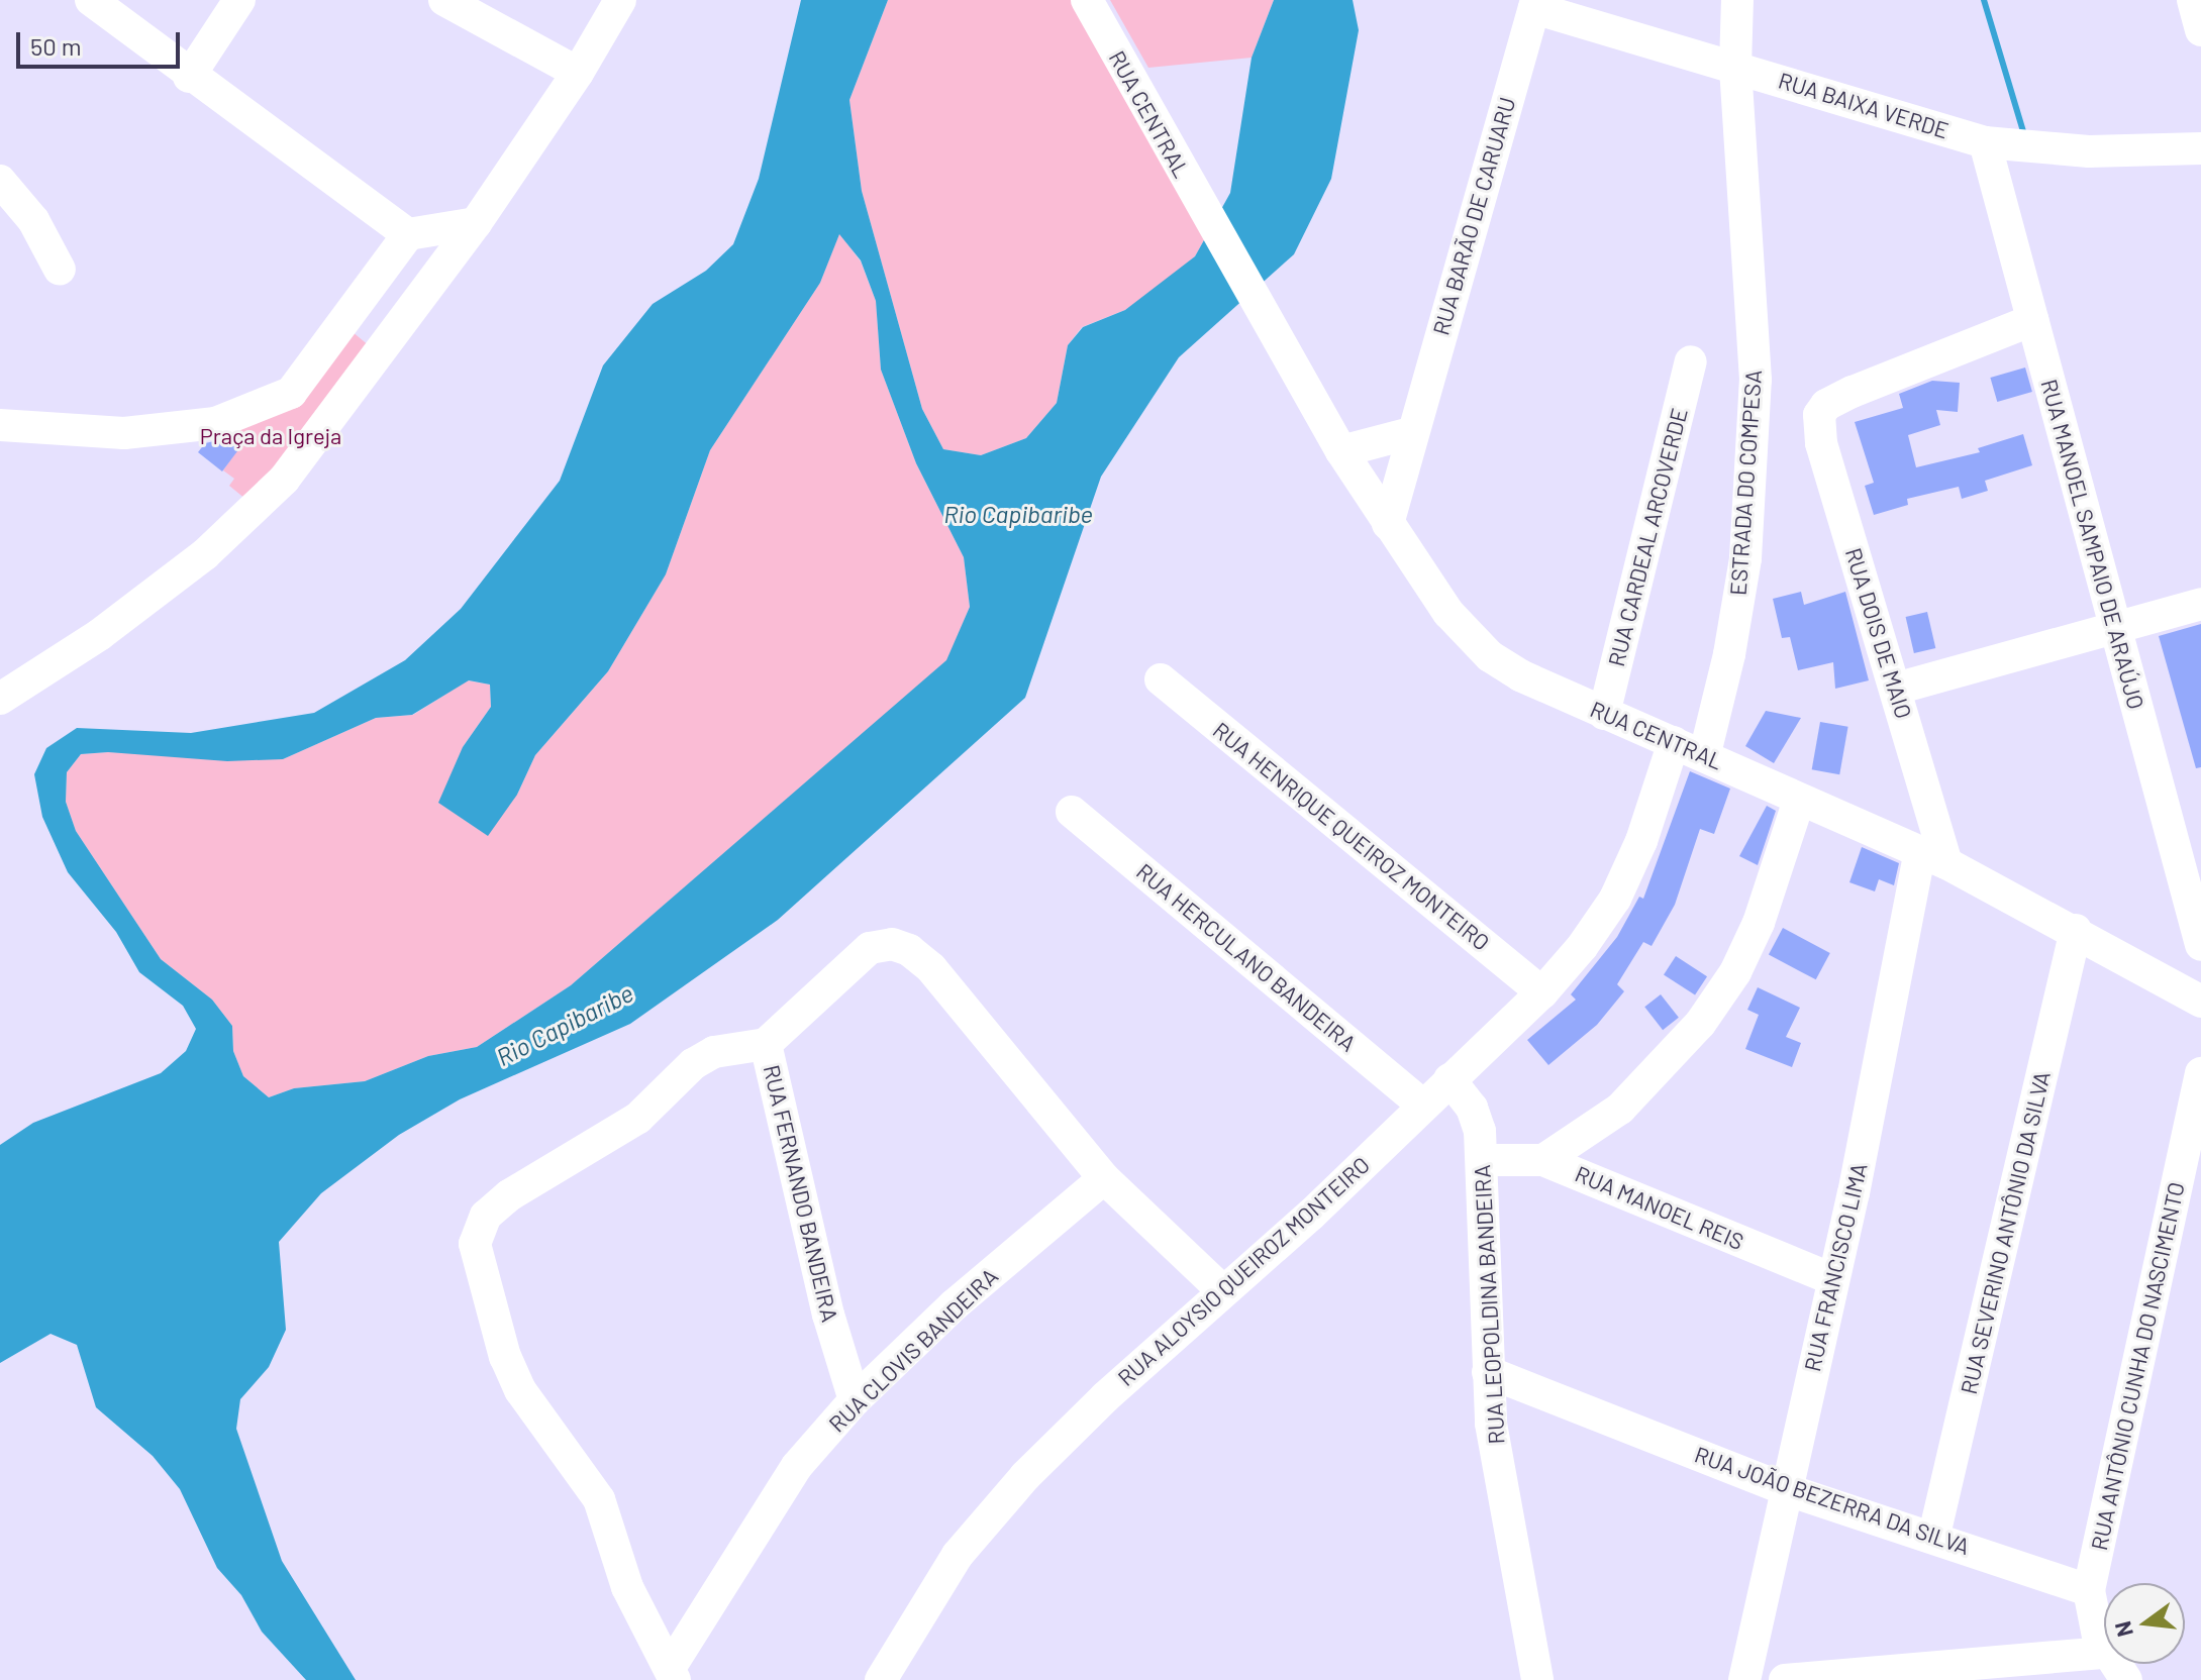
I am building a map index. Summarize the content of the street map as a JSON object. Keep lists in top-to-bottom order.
{
  "streets": {
    "street": [
      "RUA BAIXA VERDE",
      "RUA CENTRAL",
      "RUA BARÃO DE CARUARU",
      "ESTRADA DO COMPESA",
      "RUA CARDEAL ARCOVERDE",
      "RUA MANOEL SAMPAIO DE ARAÚJO",
      "RUA DOIS DE MAIO",
      "RUA HENRIQUE QUEIROZ MONTEIRO",
      "RUA HERCULANO BANDEIRA",
      "RUA FERNANDO BANDEIRA",
      "RUA MANOEL REIS",
      "RUA SEVERINO ANTÔNIO DA SILVA",
      "RUA FRANCISCO LIMA",
      "RUA ALOYSIO QUEIROZ MONTEIRO",
      "RUA LEOPOLDINA BANDEIRA",
      "RUA CLOVIS BANDEIRA",
      "RUA ANTÔNIO CUNHA DO NASCIMENTO",
      "RUA JOÃO BEZERRA DA SILVA"
    ]
  },
  "crossings": [
    ["RUA BAIXA VERDE", "RUA BARÃO DE CARUARU"],
    ["RUA BAIXA VERDE", "ESTRADA DO COMPESA"],
    ["RUA BAIXA VERDE", "RUA MANOEL SAMPAIO DE ARAÚJO"],
    ["RUA CENTRAL", "RUA BARÃO DE CARUARU"],
    ["RUA CENTRAL", "ESTRADA DO COMPESA"],
    ["RUA CENTRAL", "RUA CARDEAL ARCOVERDE"],
    ["RUA CENTRAL", "RUA DOIS DE MAIO"],
    ["RUA CENTRAL", "RUA SEVERINO ANTÔNIO DA SILVA"],
    ["RUA CENTRAL", "RUA FRANCISCO LIMA"],
    ["RUA CENTRAL", "RUA ALOYSIO QUEIROZ MONTEIRO"],
    ["RUA MANOEL SAMPAIO DE ARAÚJO", "RUA DOIS DE MAIO"],
    ["RUA DOIS DE MAIO", "RUA FRANCISCO LIMA"],
    ["RUA HENRIQUE QUEIROZ MONTEIRO", "RUA ALOYSIO QUEIROZ MONTEIRO"],
    ["RUA HERCULANO BANDEIRA", "RUA ALOYSIO QUEIROZ MONTEIRO"],
    ["RUA FERNANDO BANDEIRA", "RUA CLOVIS BANDEIRA"],
    ["RUA MANOEL REIS", "RUA FRANCISCO LIMA"],
    ["RUA MANOEL REIS", "RUA LEOPOLDINA BANDEIRA"],
    ["RUA SEVERINO ANTÔNIO DA SILVA", "RUA JOÃO BEZERRA DA SILVA"],
    ["RUA FRANCISCO LIMA", "RUA JOÃO BEZERRA DA SILVA"],
    ["RUA ALOYSIO QUEIROZ MONTEIRO", "RUA LEOPOLDINA BANDEIRA"],
    ["RUA LEOPOLDINA BANDEIRA", "RUA JOÃO BEZERRA DA SILVA"],
    ["RUA ANTÔNIO CUNHA DO NASCIMENTO", "RUA JOÃO BEZERRA DA SILVA"]
  ],
  "water": ["Rio Capibaribe"],
  "parks": ["Praça da Igreja"],
  "scale_bar": "50 m",
  "north": "left"
}
